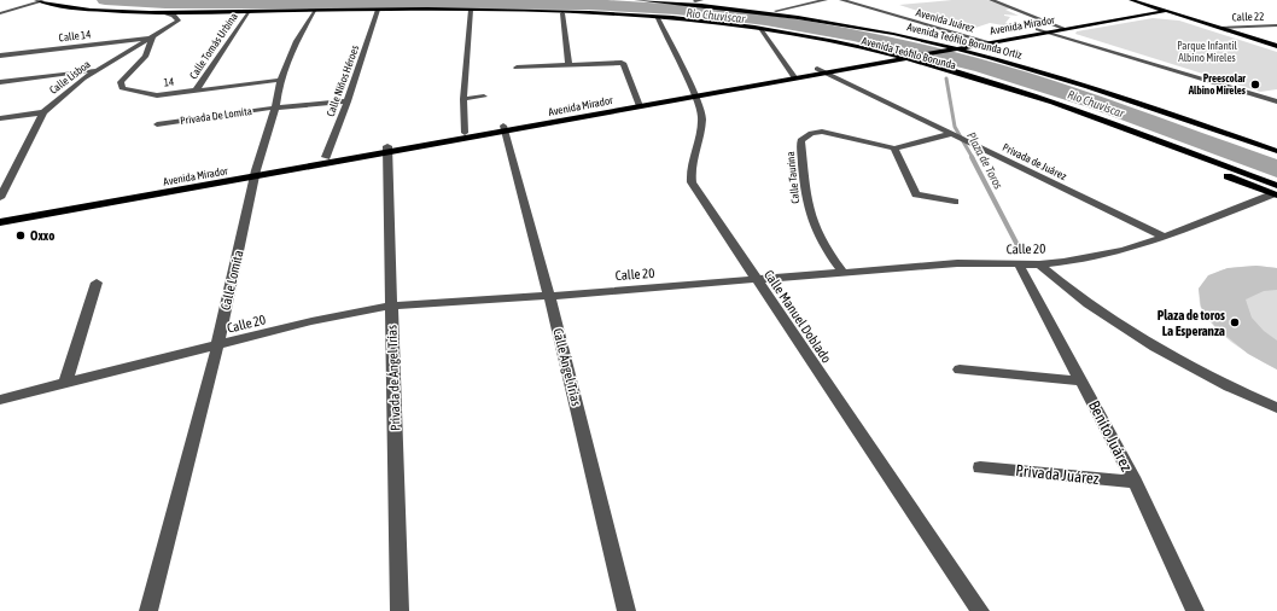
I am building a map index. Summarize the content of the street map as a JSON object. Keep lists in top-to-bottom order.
{
  "streets": {
    "main road": ["Avenida Mirador", "Avenida Teófilo Borunda Ortiz", "Avenida Teófilo Borunda"],
    "street": [
      "Calle 22",
      "Avenida Juárez",
      "Calle 14",
      "Calle Tomás Urbina",
      "Calle Lisboa",
      "Calle Niños Héroes",
      "14",
      "Privada De Lomita",
      "Privada de Juárez",
      "Calle Taurina",
      "Calle 20",
      "Calle Lomita",
      "Calle Manuel Doblado",
      "Calle Ángel Trías",
      "Privada de Ángel Trías",
      "Benito Juárez",
      "Privada Juárez"
    ]
  },
  "crossings": [
    ["Avenida Juárez", "Avenida Mirador"],
    ["Avenida Mirador", "Avenida Teófilo Borunda"],
    ["Avenida Mirador", "Calle Niños Héroes"],
    ["Avenida Mirador", "Privada de Juárez"],
    ["Avenida Mirador", "Calle Lomita"],
    ["Avenida Mirador", "Calle Manuel Doblado"],
    ["Avenida Mirador", "Calle Ángel Trías"],
    ["Avenida Mirador", "Privada de Ángel Trías"],
    ["Calle 14", "Calle Lisboa"],
    ["Calle 14", "14"],
    ["Calle Tomás Urbina", "Avenida Teófilo Borunda"],
    ["Calle Tomás Urbina", "14"],
    ["Avenida Teófilo Borunda", "Calle Lisboa"],
    ["Avenida Teófilo Borunda", "Calle Niños Héroes"],
    ["Avenida Teófilo Borunda", "Calle 20"],
    ["Avenida Teófilo Borunda", "Calle Lomita"],
    ["Avenida Teófilo Borunda", "Calle Manuel Doblado"],
    ["Calle Lisboa", "14"],
    ["14", "Calle Lomita"],
    ["Privada De Lomita", "Calle Lomita"],
    ["Privada de Juárez", "Calle Taurina"],
    ["Privada de Juárez", "Calle 20"],
    ["Calle Taurina", "Calle 20"],
    ["Calle 20", "Calle Lomita"],
    ["Calle 20", "Calle Manuel Doblado"],
    ["Calle 20", "Calle Ángel Trías"],
    ["Calle 20", "Privada de Ángel Trías"],
    ["Calle 20", "Benito Juárez"],
    ["Benito Juárez", "Privada Juárez"]
  ],
  "water": ["Rio Chuviscar", "Plaza de Toros"],
  "parks": ["Parque Infantil Albino Mireles"],
  "places": ["Preescolar Albino Mireles", "Oxxo", "Plaza de toros La Esperanza"]
}
